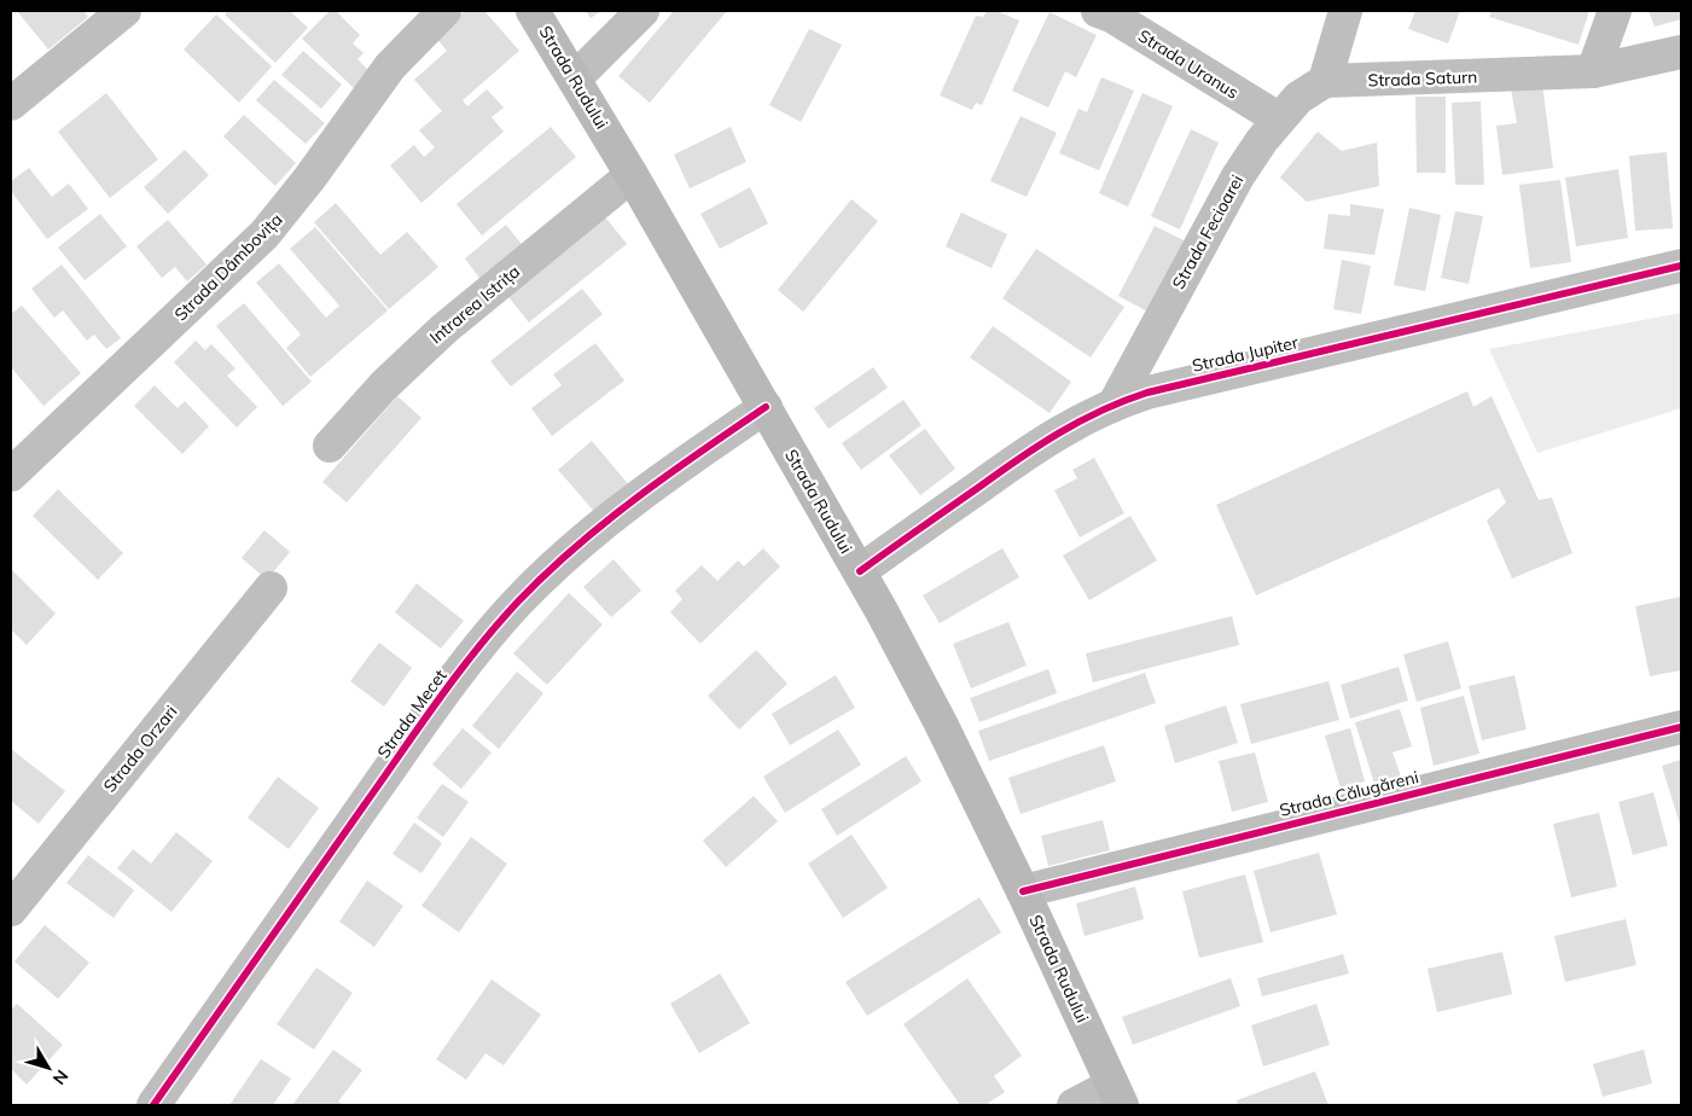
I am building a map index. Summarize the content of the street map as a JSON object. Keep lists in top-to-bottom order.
{
  "streets": {
    "main road": ["Strada Rudului"],
    "street": [
      "Strada Uranus",
      "Strada Saturn",
      "Strada Fecioarei",
      "Strada Dâmbovița",
      "Intrarea Istrița",
      "Strada Jupiter",
      "Strada Mecet",
      "Strada Orzari",
      "Strada Călugăreni"
    ]
  },
  "crossings": [
    ["Strada Uranus", "Strada Fecioarei"],
    ["Strada Rudului", "Intrarea Istrița"],
    ["Strada Rudului", "Strada Jupiter"],
    ["Strada Rudului", "Strada Mecet"],
    ["Strada Rudului", "Strada Călugăreni"],
    ["Strada Saturn", "Strada Fecioarei"],
    ["Strada Fecioarei", "Strada Jupiter"]
  ],
  "north": "bottom right"
}
